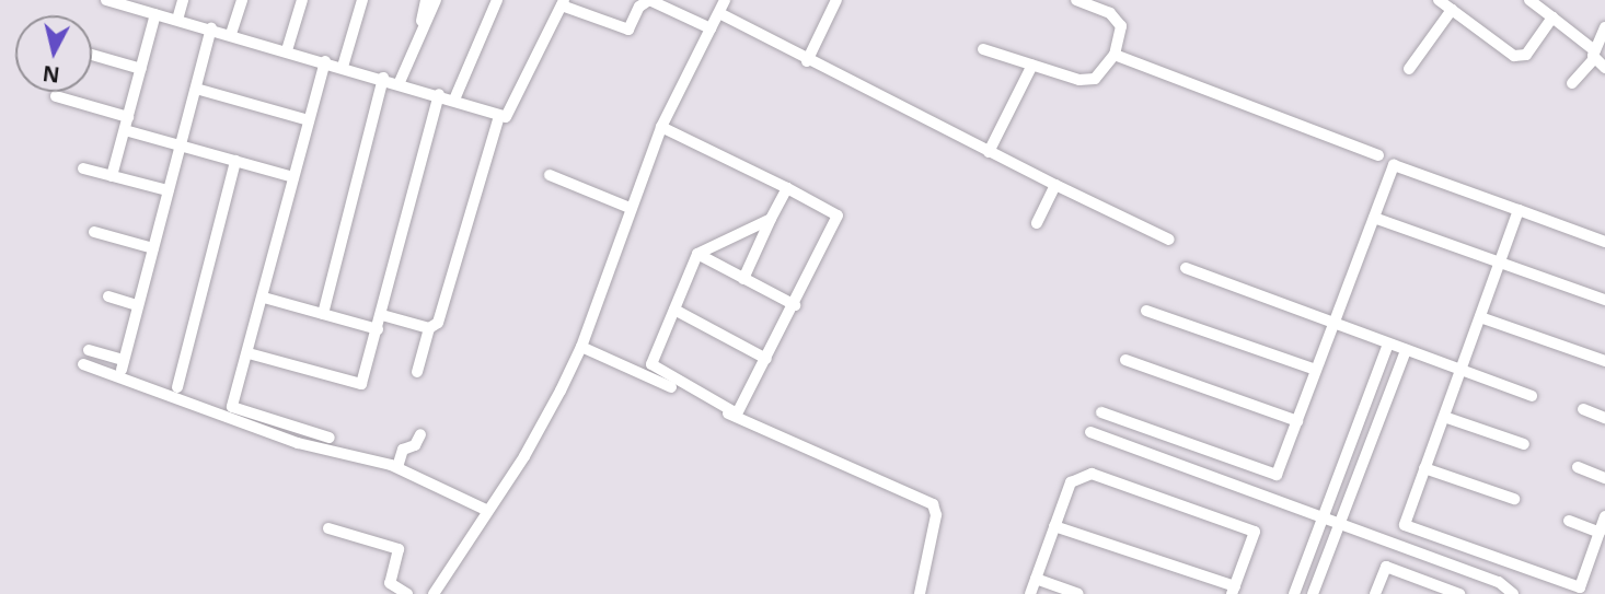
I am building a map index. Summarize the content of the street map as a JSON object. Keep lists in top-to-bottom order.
{
  "north": "bottom"
}
